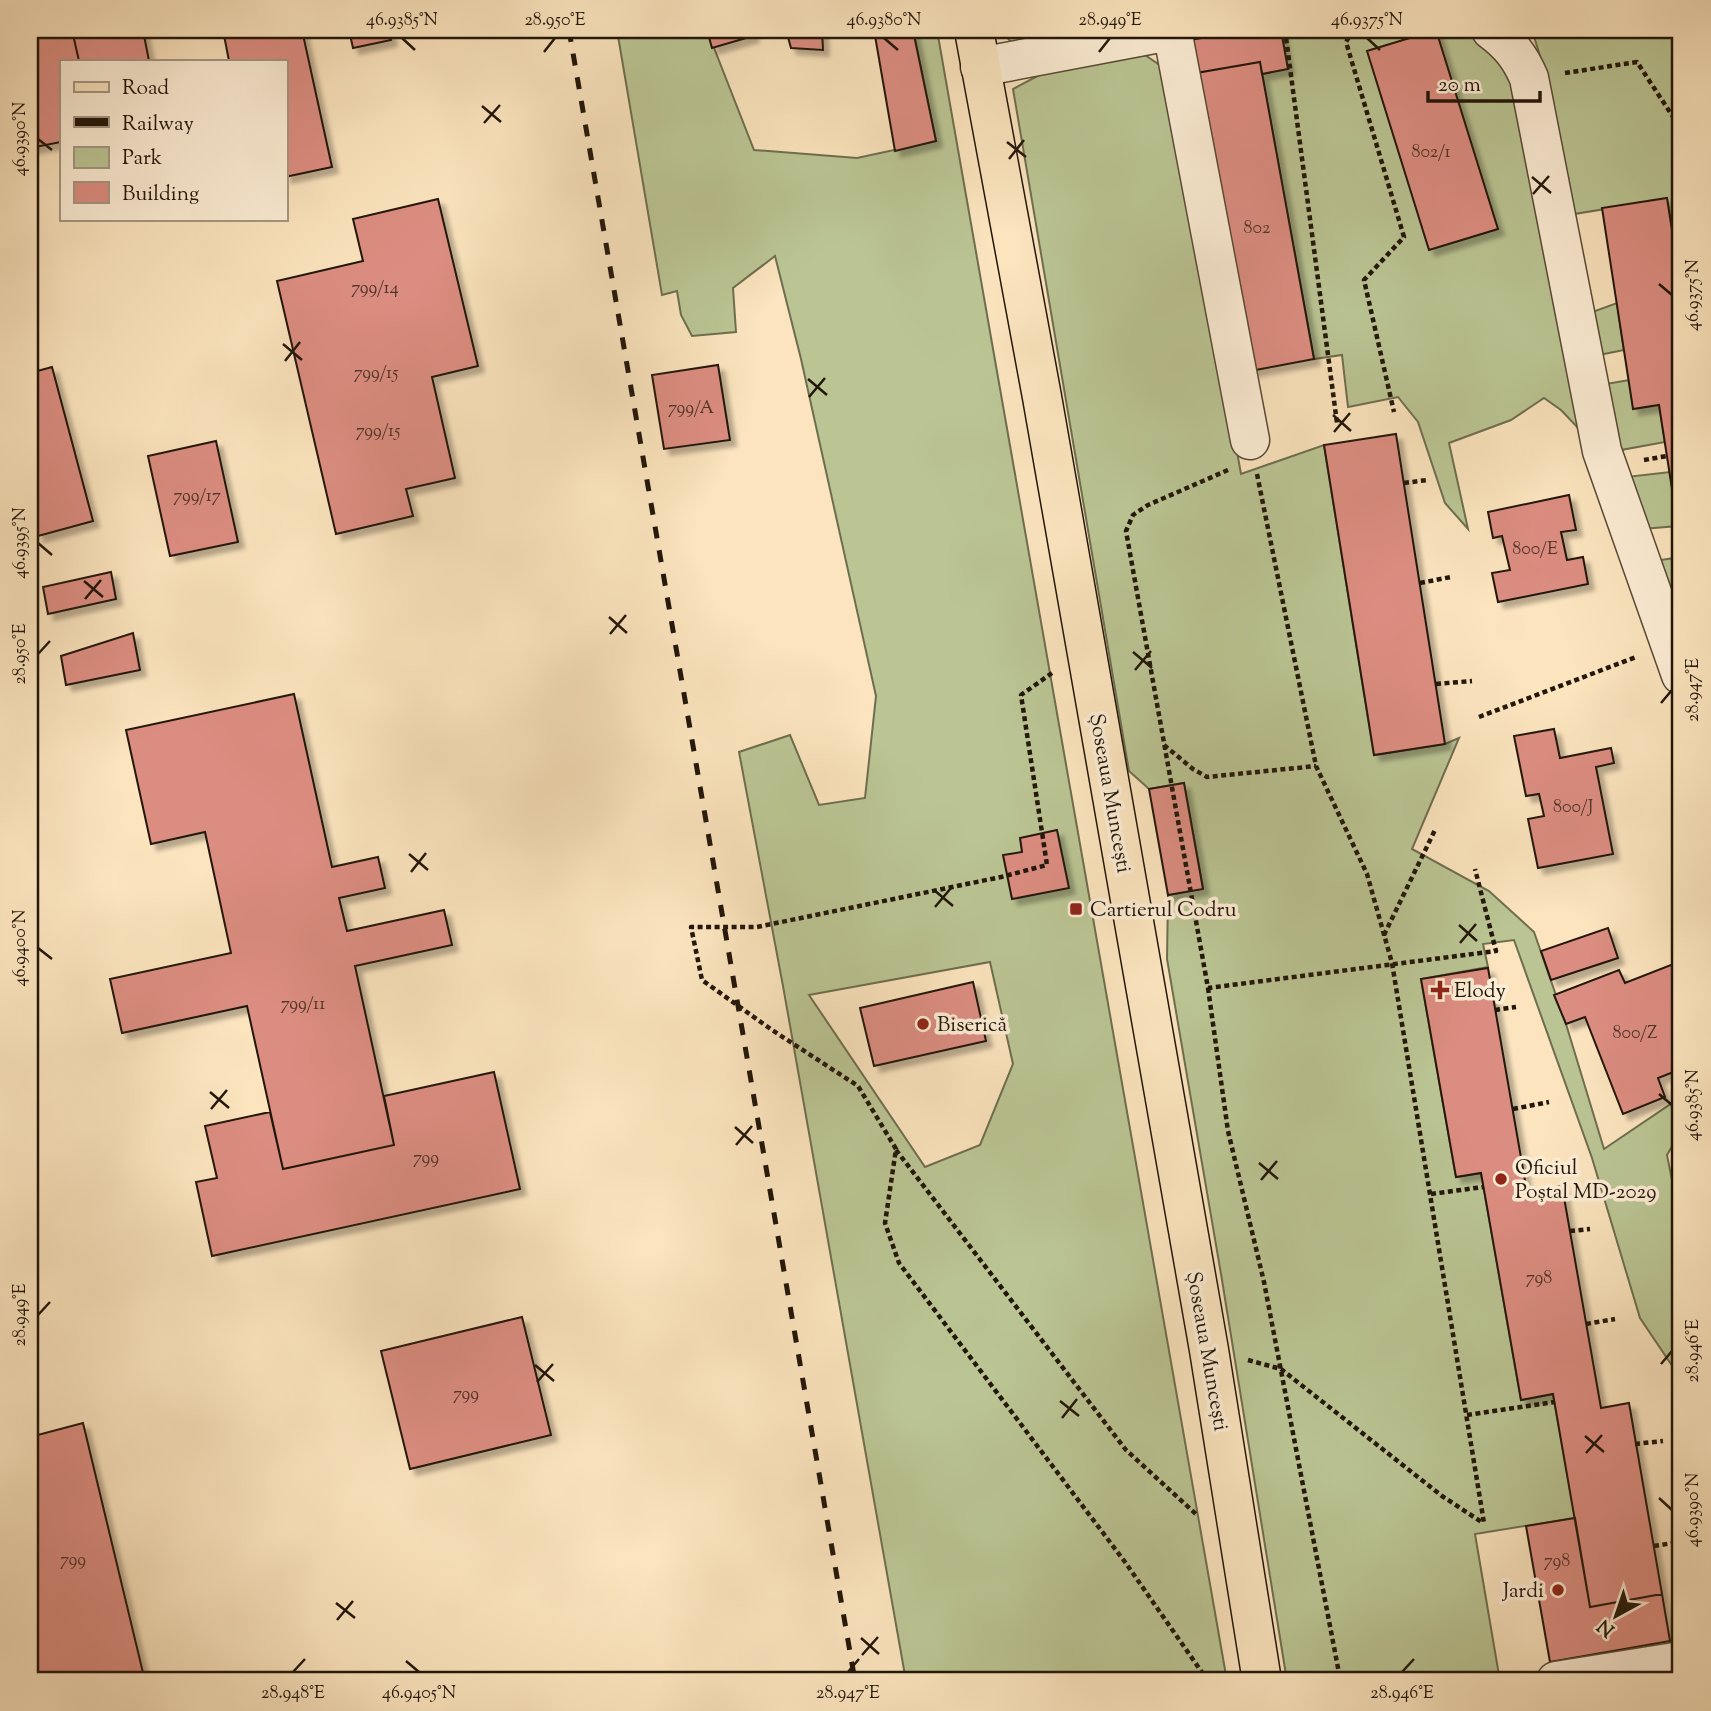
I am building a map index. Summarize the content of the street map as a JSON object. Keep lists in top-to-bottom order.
{
  "streets": {
    "main road": ["Șoseaua Muncești"]
  },
  "places": {
    "transit": ["Cartierul Codru"],
    "health": ["Elody"],
    "other": ["Biserică", "Oficiul Poștal MD-2029", "Jardi"]
  },
  "house_numbers": [
    "802/1",
    "802",
    "799/14",
    "799/15",
    "799/A",
    "799/15",
    "799/17",
    "800/E",
    "800/J",
    "799/11",
    "800/Z",
    "799",
    "798",
    "799",
    "799",
    "798"
  ],
  "legend": [
    "Road",
    "Railway",
    "Park",
    "Building"
  ],
  "scale_bar": "20 m",
  "north": "bottom left",
  "coordinates": [
    "46.9385°N",
    "28.950°E",
    "46.9380°N",
    "28.949°E",
    "46.9375°N",
    "46.9390°N",
    "46.9395°N",
    "28.947°E",
    "46.9400°N",
    "28.946°E",
    "28.948°E",
    "46.9405°N"
  ]
}
